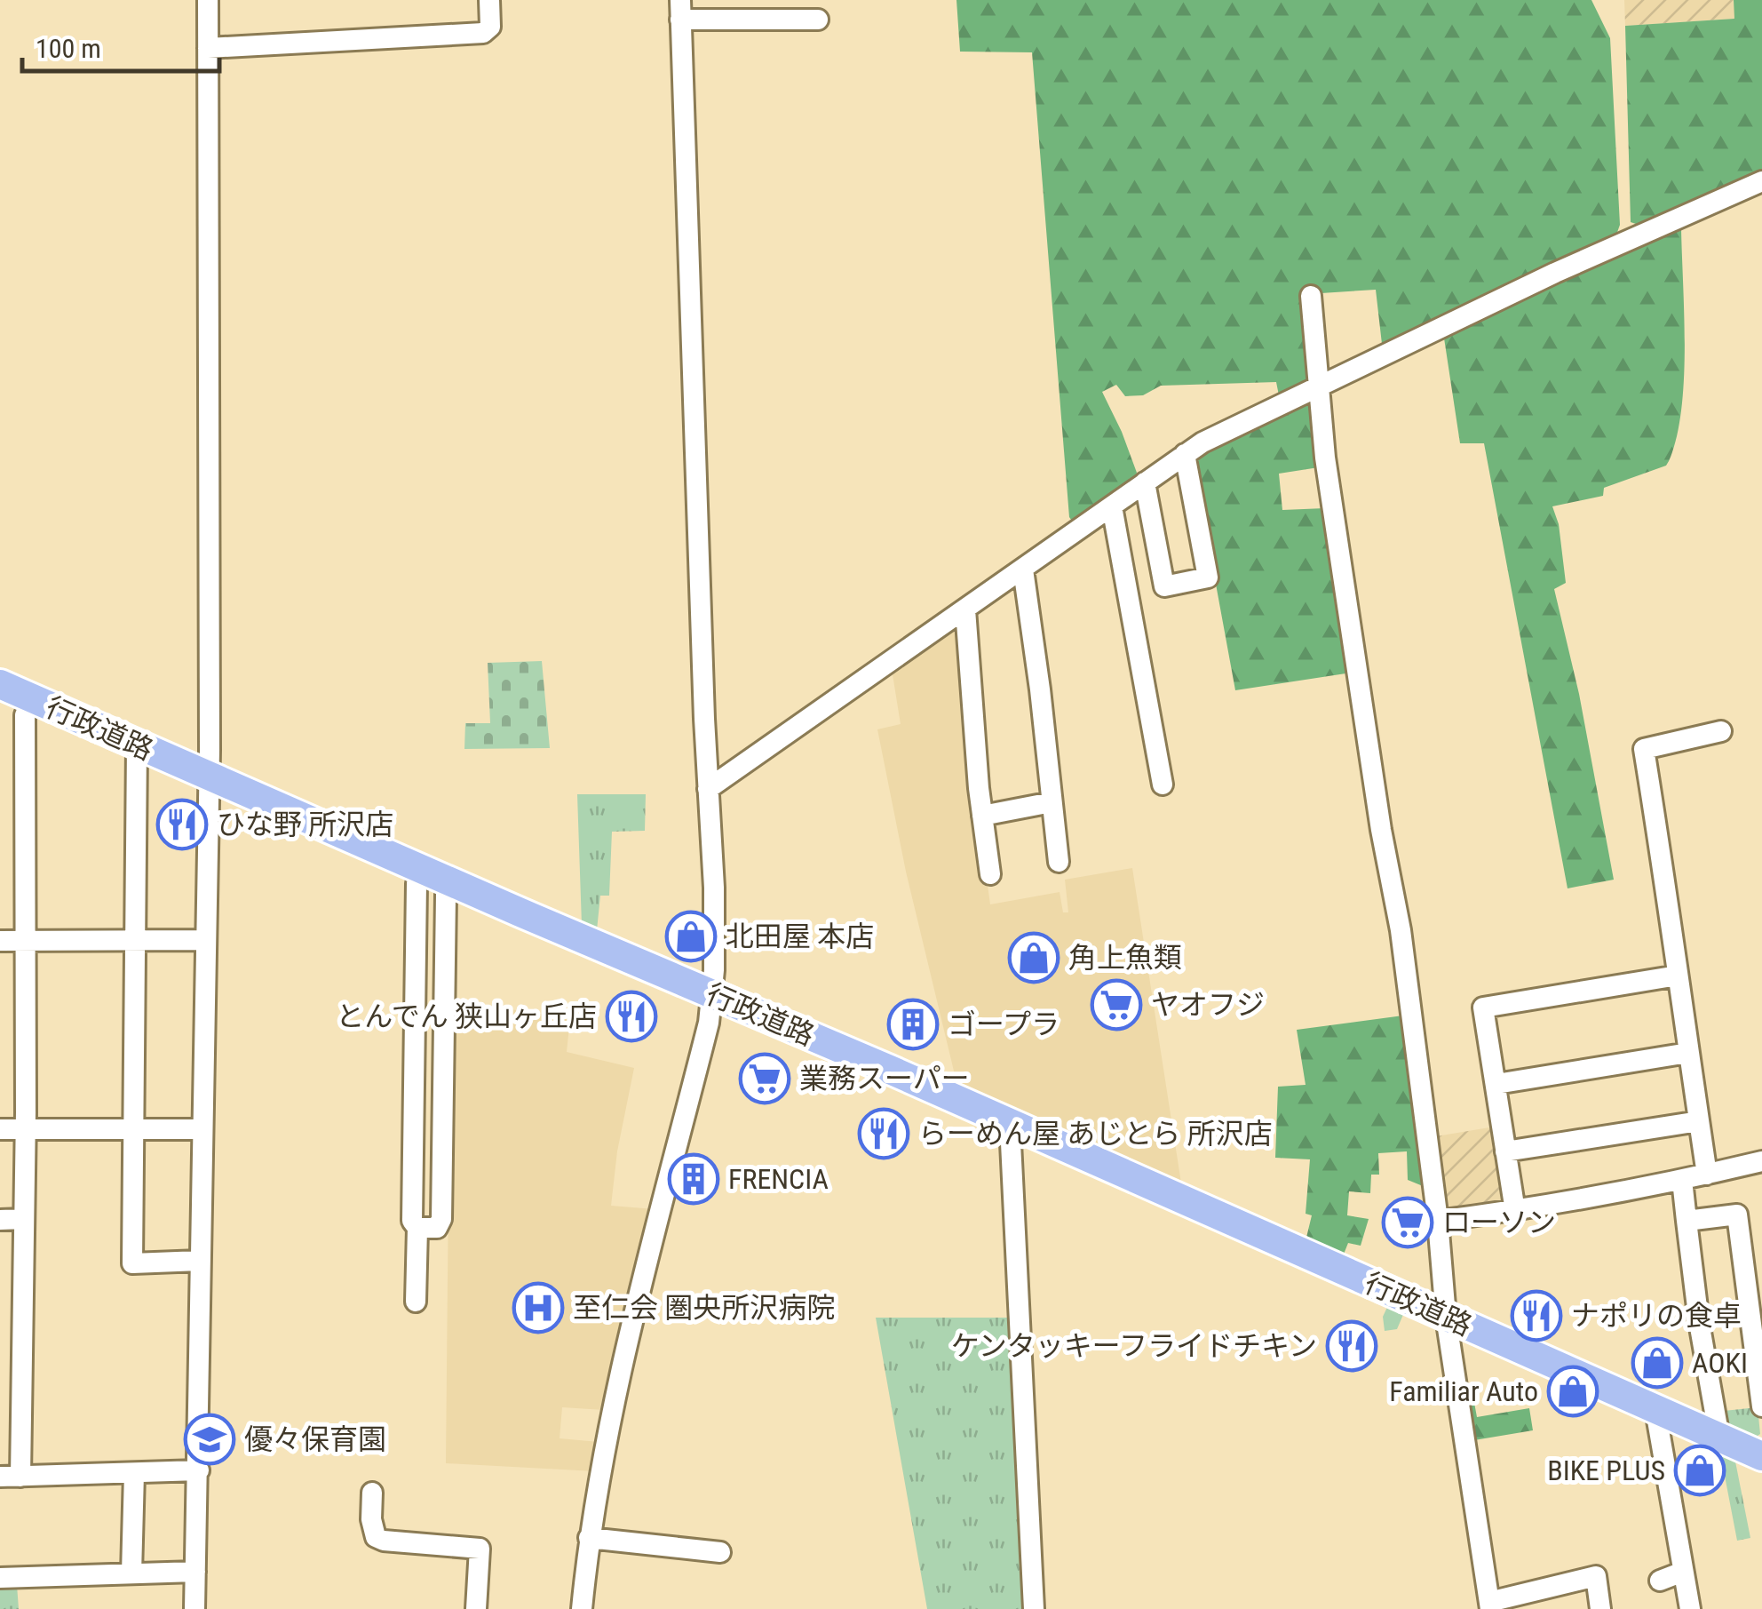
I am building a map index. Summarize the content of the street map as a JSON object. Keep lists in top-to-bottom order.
{
  "streets": {
    "highway": ["行政道路"]
  },
  "places": {
    "restaurant": [
      "ひな野 所沢店",
      "とんでん 狭山ヶ丘店",
      "らーめん屋 あじとら 所沢店",
      "ナポリの食卓",
      "ケンタッキーフライドチキン"
    ],
    "shop": [
      "北田屋 本店",
      "角上魚類",
      "AOKI",
      "Familiar Auto",
      "BIKE PLUS"
    ],
    "supermarket": ["ヤオフジ", "業務スーパー", "ローソン"],
    "building": ["ゴープラ", "FRENCIA"],
    "hospital": ["至仁会 圏央所沢病院"],
    "school or university": ["優々保育園"]
  },
  "scale_bar": "100 m"
}
